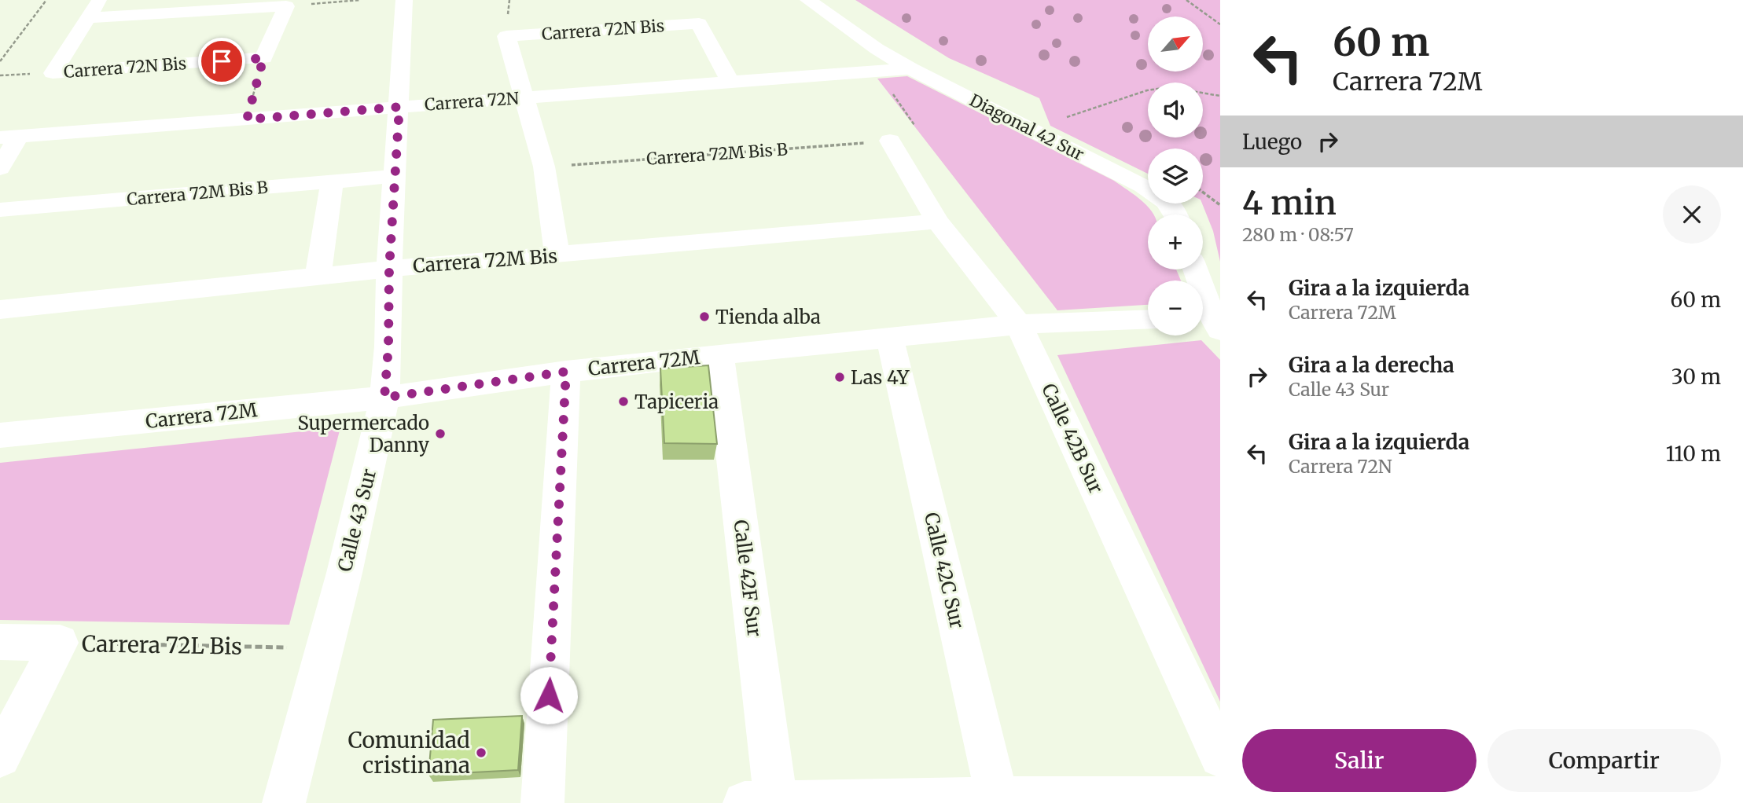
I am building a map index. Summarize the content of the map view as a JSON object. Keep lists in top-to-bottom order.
{
  "streets": {
    "street": [
      "Carrera 72N Bis",
      "Carrera 72N",
      "Diagonal 42 Sur",
      "Carrera 72M Bis B",
      "Carrera 72M Bis",
      "Carrera 72M",
      "Calle 42B Sur",
      "Calle 43 Sur",
      "Calle 42C Sur",
      "Calle 42F Sur",
      "Carrera 72L Bis"
    ]
  },
  "crossings": [
    ["Carrera 72N Bis", "Carrera 72N"],
    ["Carrera 72N", "Diagonal 42 Sur"],
    ["Carrera 72N", "Calle 43 Sur"],
    ["Carrera 72M Bis B", "Calle 42B Sur"],
    ["Carrera 72M Bis B", "Calle 43 Sur"],
    ["Carrera 72M Bis", "Calle 42B Sur"],
    ["Carrera 72M Bis", "Calle 43 Sur"],
    ["Carrera 72M", "Calle 42B Sur"],
    ["Carrera 72M", "Calle 43 Sur"],
    ["Carrera 72M", "Calle 42C Sur"],
    ["Carrera 72M", "Calle 42F Sur"],
    ["Calle 43 Sur", "Carrera 72L Bis"]
  ],
  "places": [
    "Tienda alba",
    "Las 4Y",
    "Tapiceria",
    "Supermercado Danny",
    "Comunidad cristinana"
  ],
  "north": "top right",
  "page": {
    "turn": ["60 m", "Carrera 72M"],
    "map_buttons": ["+", "−"],
    "then": "Luego",
    "heading": ["4 min", "280 m · 08:57"],
    "list": [
      {
        "name": "Gira a la izquierda",
        "note": "Carrera 72M",
        "value": "60 m"
      },
      {
        "name": "Gira a la derecha",
        "note": "Calle 43 Sur",
        "value": "30 m"
      },
      {
        "name": "Gira a la izquierda",
        "note": "Carrera 72N",
        "value": "110 m"
      }
    ],
    "buttons": ["Salir", "Compartir"]
  }
}
